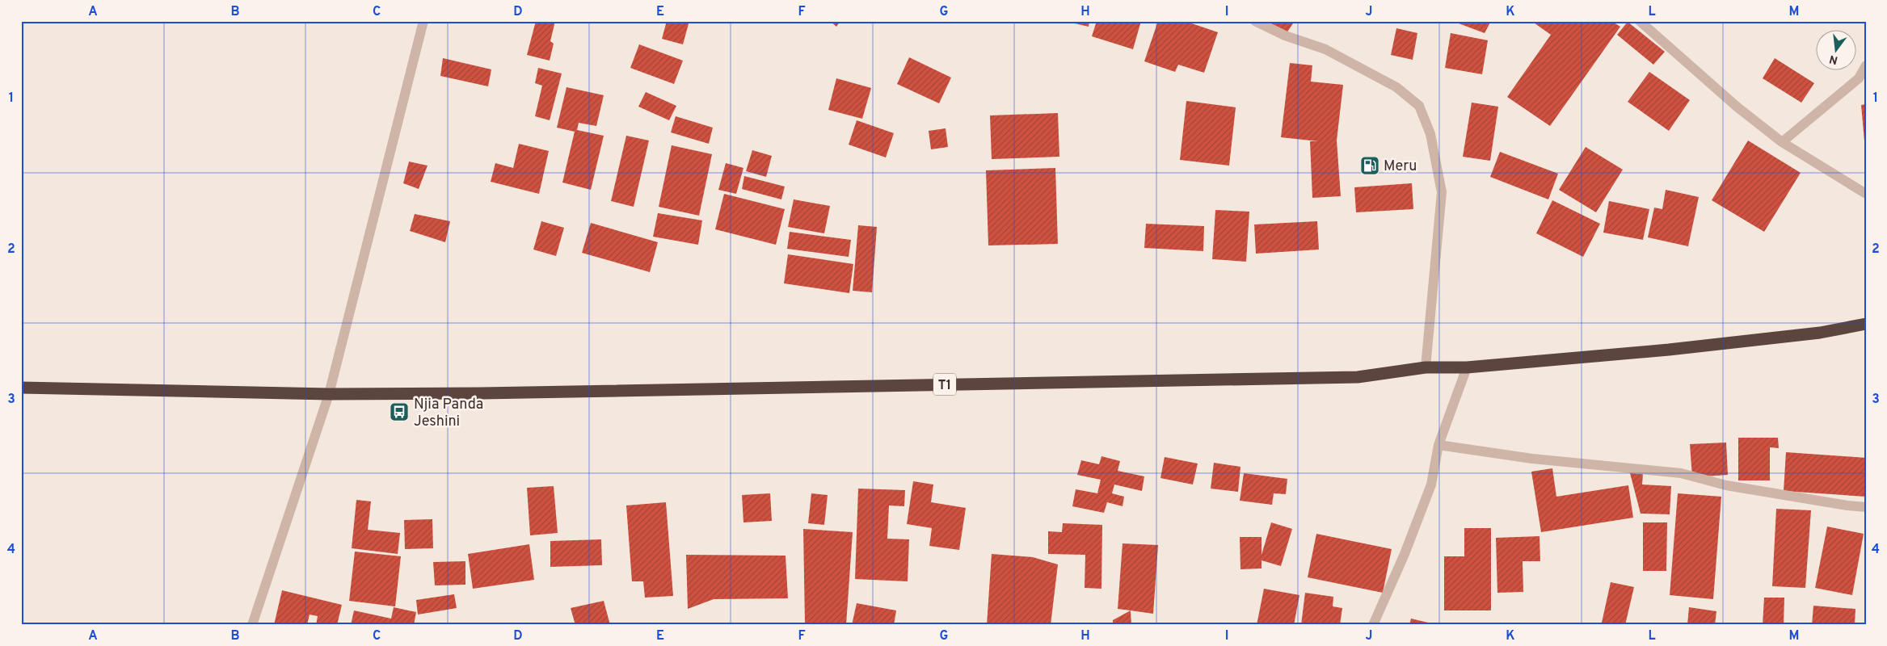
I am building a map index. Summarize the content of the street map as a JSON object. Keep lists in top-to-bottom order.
{
  "streets": {
    "highway": ["T1"]
  },
  "places": {
    "fuel station": ["Meru"],
    "bus stop": ["Njia Panda Jeshini"]
  },
  "north": "bottom",
  "grid": {
    "columns": [
      "A",
      "B",
      "C",
      "D",
      "E",
      "F",
      "G",
      "H",
      "I",
      "J",
      "K",
      "L",
      "M"
    ],
    "rows": [
      "1",
      "2",
      "3",
      "4"
    ]
  }
}
